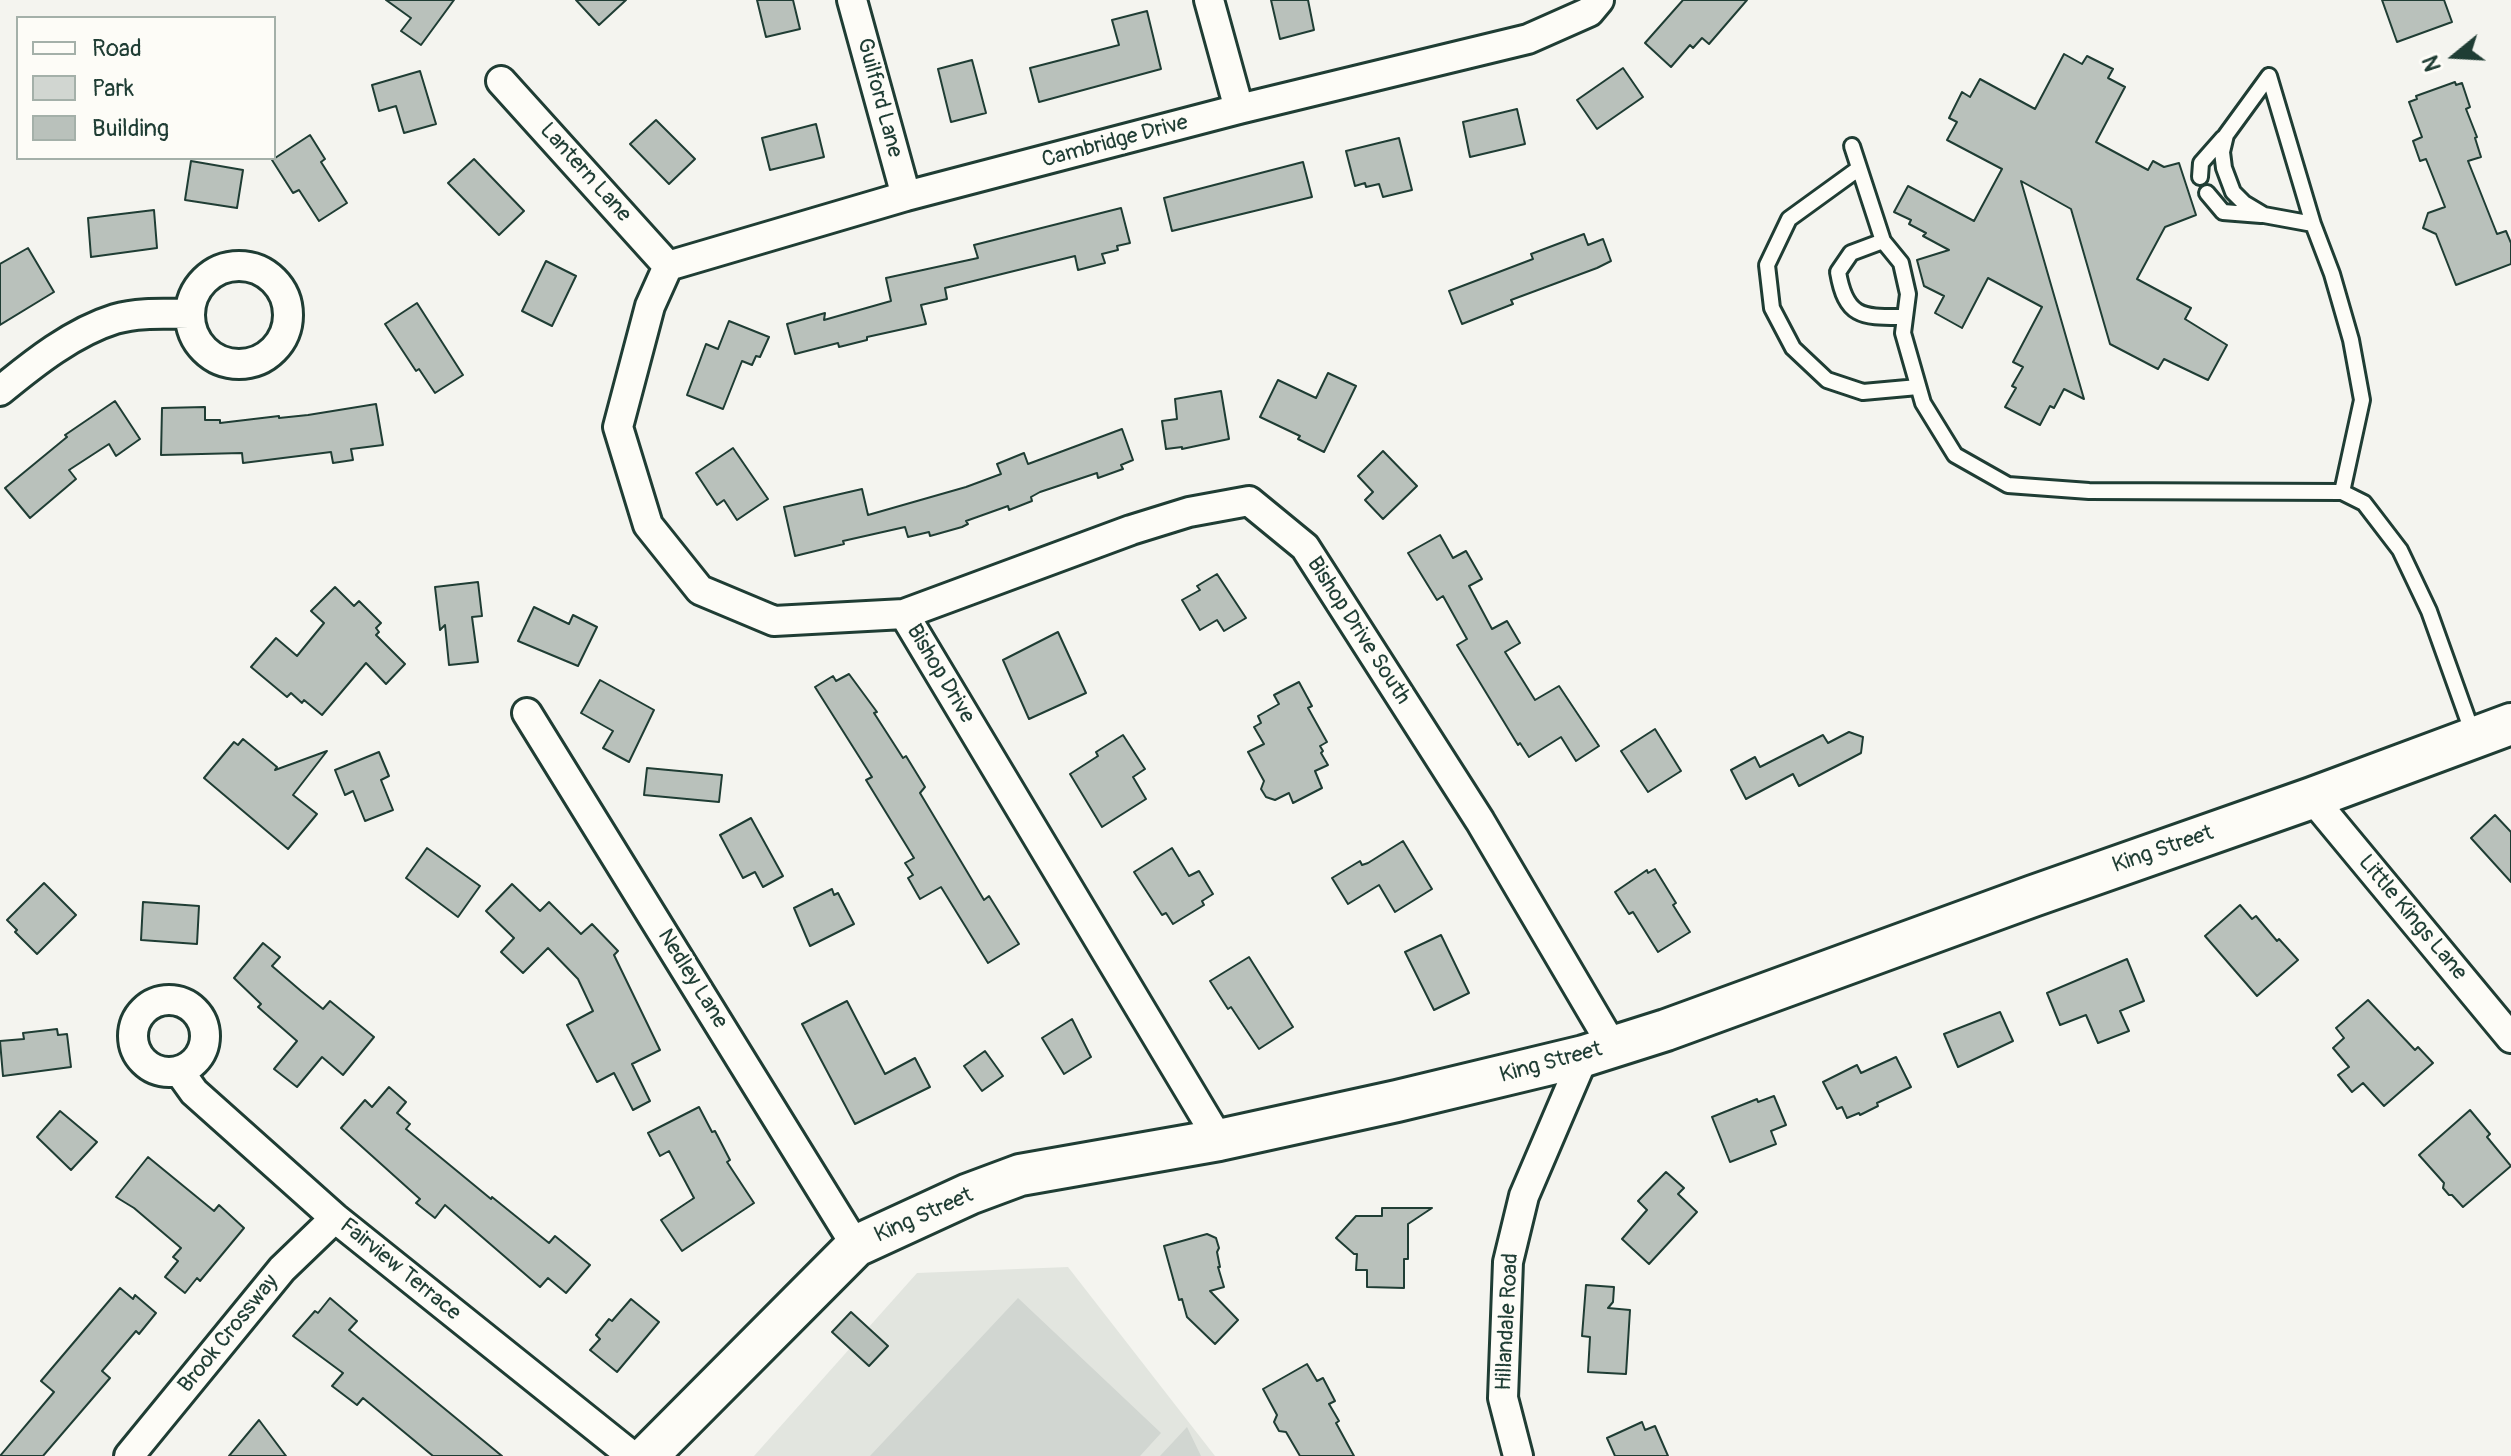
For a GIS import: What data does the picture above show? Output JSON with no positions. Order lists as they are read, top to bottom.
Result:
{
  "streets": {
    "main road": ["King Street"],
    "street": [
      "Guilford Lane",
      "Cambridge Drive",
      "Lantern Lane",
      "Bishop Drive South",
      "Bishop Drive",
      "Little Kings Lane",
      "Nedley Lane",
      "Fairview Terrace",
      "Hillandale Road",
      "Brook Crossway"
    ]
  },
  "crossings": [
    ["Guilford Lane", "Cambridge Drive"],
    ["Cambridge Drive", "Lantern Lane"],
    ["Cambridge Drive", "Bishop Drive"],
    ["Lantern Lane", "Bishop Drive"],
    ["Bishop Drive South", "Bishop Drive"],
    ["Bishop Drive South", "King Street"],
    ["Bishop Drive South", "Hillandale Road"],
    ["Bishop Drive", "King Street"],
    ["King Street", "Little Kings Lane"],
    ["King Street", "Nedley Lane"],
    ["King Street", "Hillandale Road"],
    ["Fairview Terrace", "Brook Crossway"]
  ],
  "legend": ["Road", "Park", "Building"],
  "north": "left"
}
